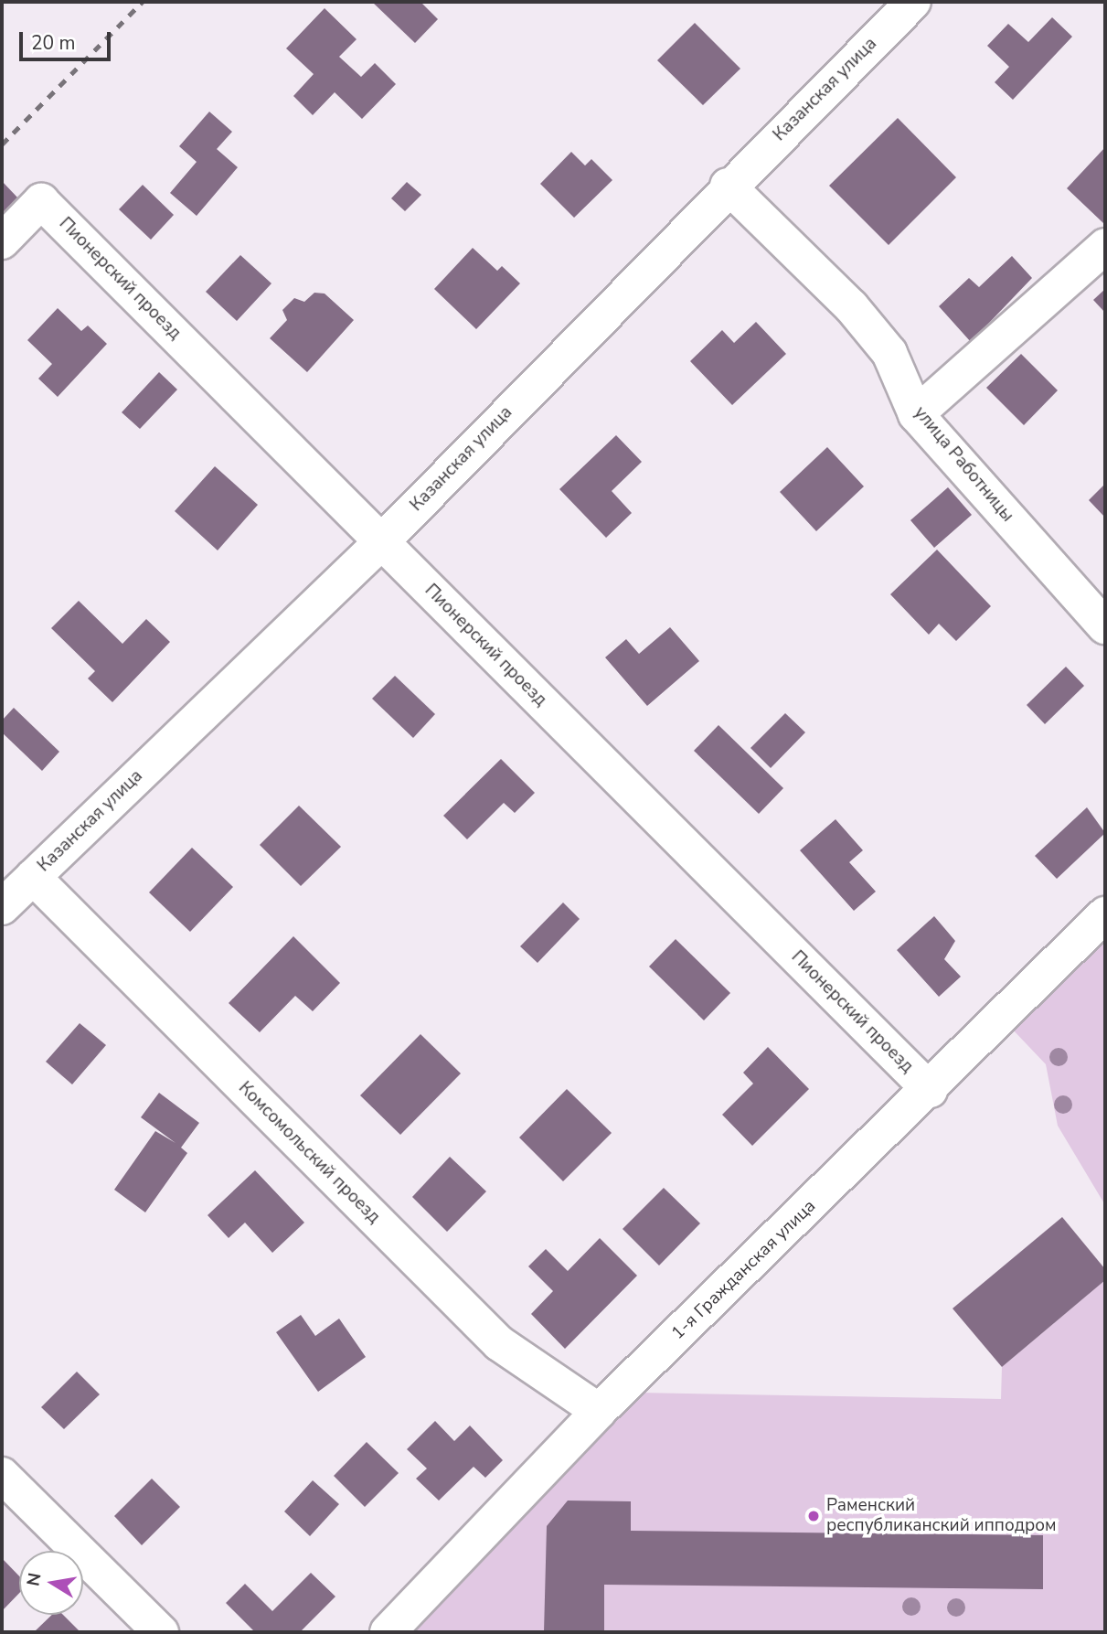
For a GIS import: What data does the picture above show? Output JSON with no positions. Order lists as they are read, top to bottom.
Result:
{
  "streets": {
    "street": [
      "Казанская улица",
      "Пионерский проезд",
      "улица Работницы",
      "Комсомольский проезд",
      "1-я Гражданская улица"
    ]
  },
  "crossings": [
    ["Казанская улица", "Пионерский проезд"],
    ["Казанская улица", "улица Работницы"],
    ["Казанская улица", "Комсомольский проезд"],
    ["Пионерский проезд", "1-я Гражданская улица"],
    ["Комсомольский проезд", "1-я Гражданская улица"]
  ],
  "places": ["Раменский республиканский ипподром"],
  "scale_bar": "20 m",
  "north": "left"
}
